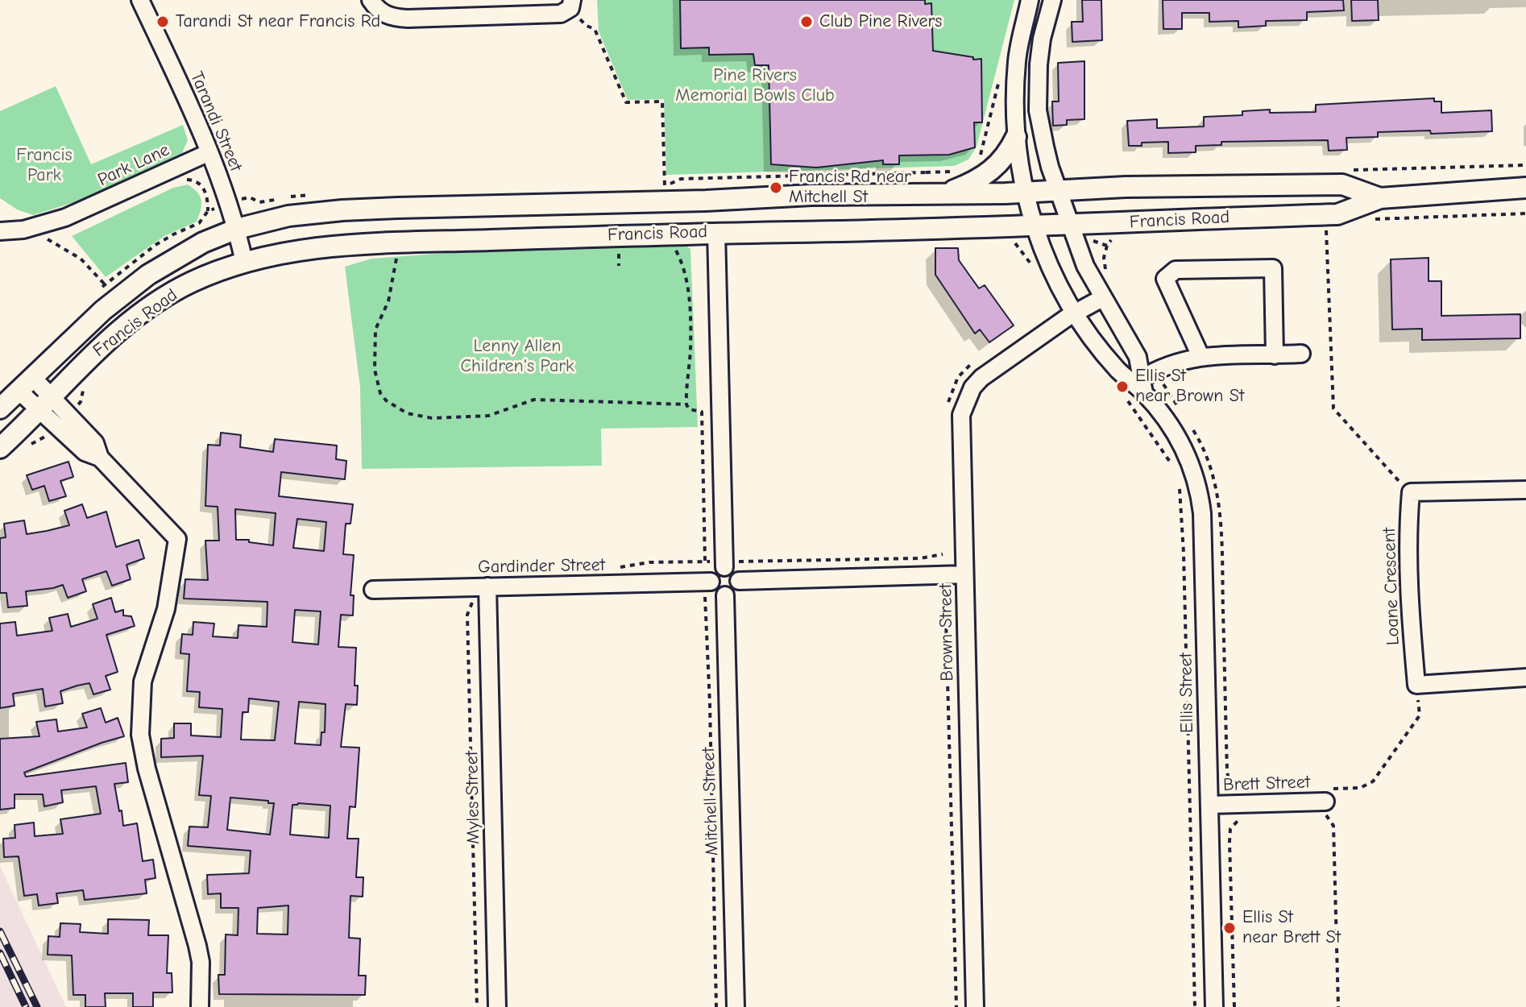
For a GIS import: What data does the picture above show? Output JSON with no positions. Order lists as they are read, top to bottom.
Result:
{
  "streets": {
    "main road": ["Francis Road"],
    "street": [
      "Tarandi Street",
      "Park Lane",
      "Gardinder Street",
      "Loane Crescent",
      "Brown Street",
      "Ellis Street",
      "Brett Street",
      "Myles Street",
      "Mitchell Street"
    ]
  },
  "crossings": [
    ["Tarandi Street", "Park Lane"],
    ["Tarandi Street", "Francis Road"],
    ["Francis Road", "Ellis Street"],
    ["Gardinder Street", "Myles Street"],
    ["Gardinder Street", "Mitchell Street"],
    ["Brown Street", "Ellis Street"],
    ["Ellis Street", "Brett Street"]
  ],
  "parks": ["Pine Rivers Memorial Bowls Club", "Francis Park", "Lenny Allen Children's Park"],
  "places": [
    "Tarandi St near Francis Rd",
    "Club Pine Rivers",
    "Francis Rd near Mitchell St",
    "Ellis St near Brown St",
    "Ellis St near Brett St"
  ]
}
